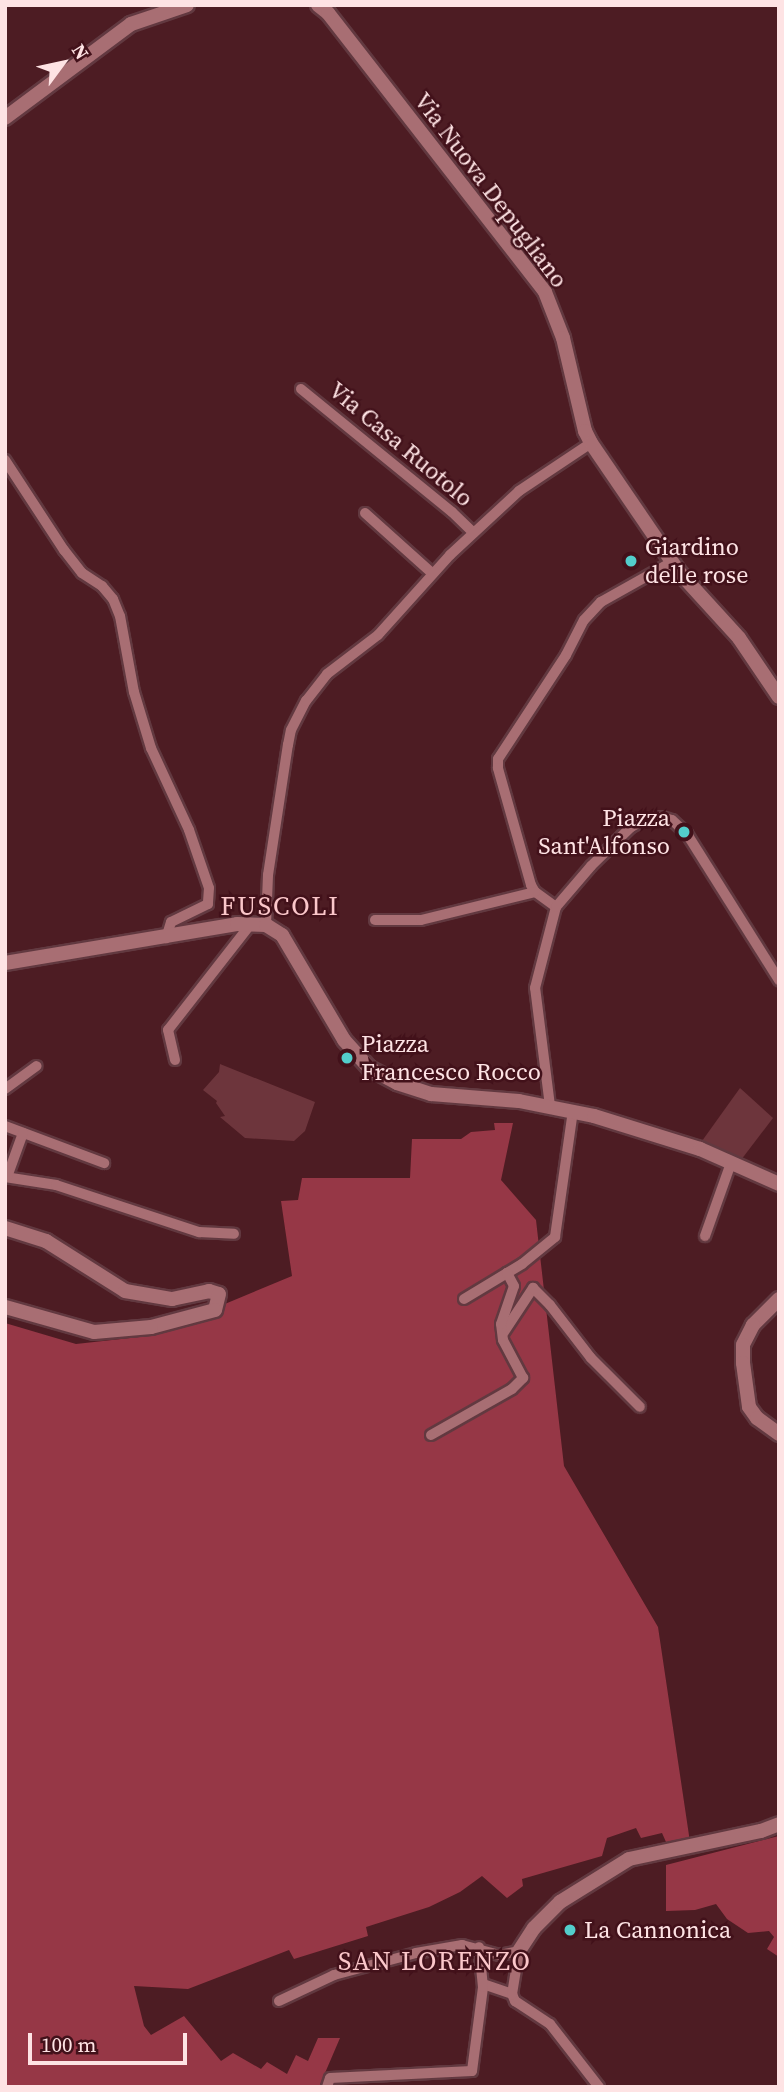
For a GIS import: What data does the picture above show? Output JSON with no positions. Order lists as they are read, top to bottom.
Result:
{
  "streets": {
    "street": ["Via Nuova Depugliano", "Via Casa Ruotolo"]
  },
  "crossings": [
    ["Via Nuova Depugliano", "Via Casa Ruotolo"]
  ],
  "districts": ["FUSCOLI", "SAN LORENZO"],
  "places": [
    "Giardino delle rose",
    "Piazza Sant'Alfonso",
    "Piazza Francesco Rocco",
    "La Cannonica"
  ],
  "scale_bar": "100 m",
  "north": "top right"
}
